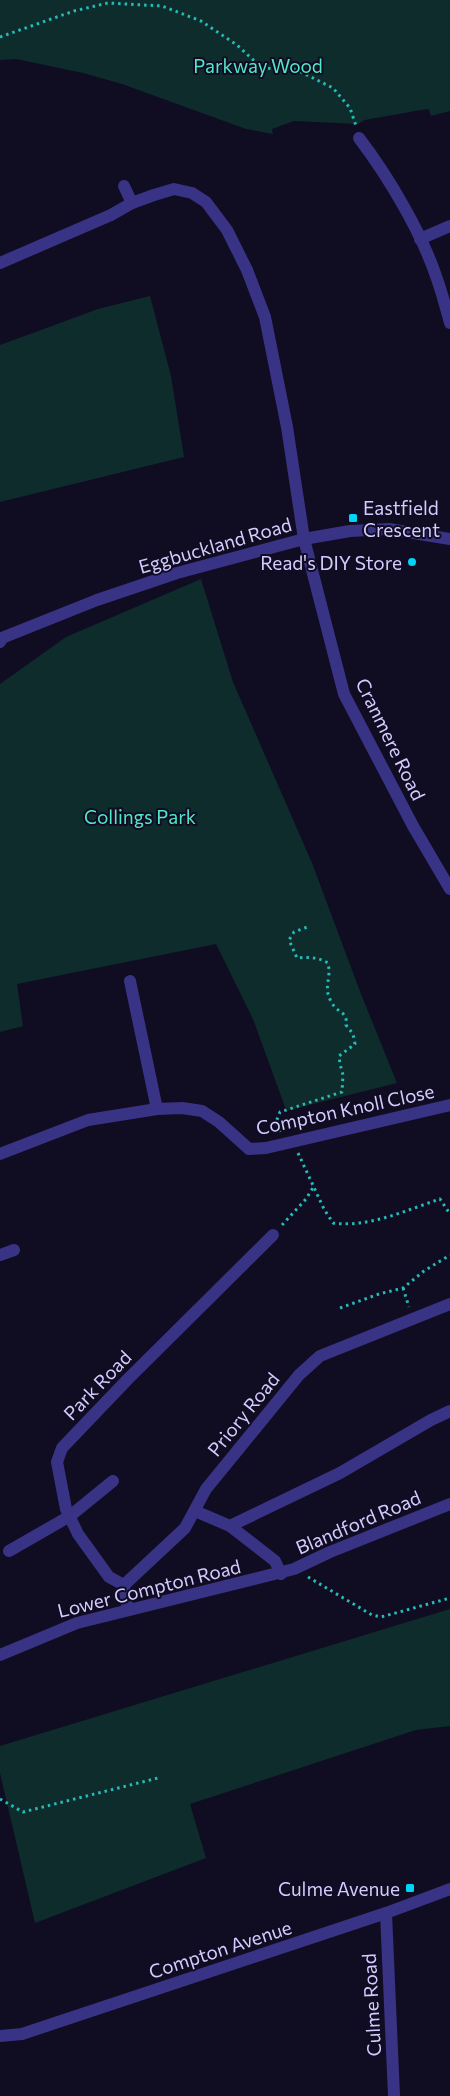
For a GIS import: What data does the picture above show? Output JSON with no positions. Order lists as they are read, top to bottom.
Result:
{
  "streets": {
    "street": [
      "Eggbuckland Road",
      "Cranmere Road",
      "Compton Knoll Close",
      "Park Road",
      "Priory Road",
      "Blandford Road",
      "Lower Compton Road",
      "Compton Avenue",
      "Culme Road"
    ]
  },
  "crossings": [
    ["Eggbuckland Road", "Cranmere Road"],
    ["Park Road", "Priory Road"],
    ["Blandford Road", "Lower Compton Road"],
    ["Compton Avenue", "Culme Road"]
  ],
  "parks": ["Parkway Wood", "Collings Park"],
  "places": {
    "transit": ["Eastfield Crescent", "Culme Avenue"],
    "other": ["Read's DIY Store"]
  }
}
